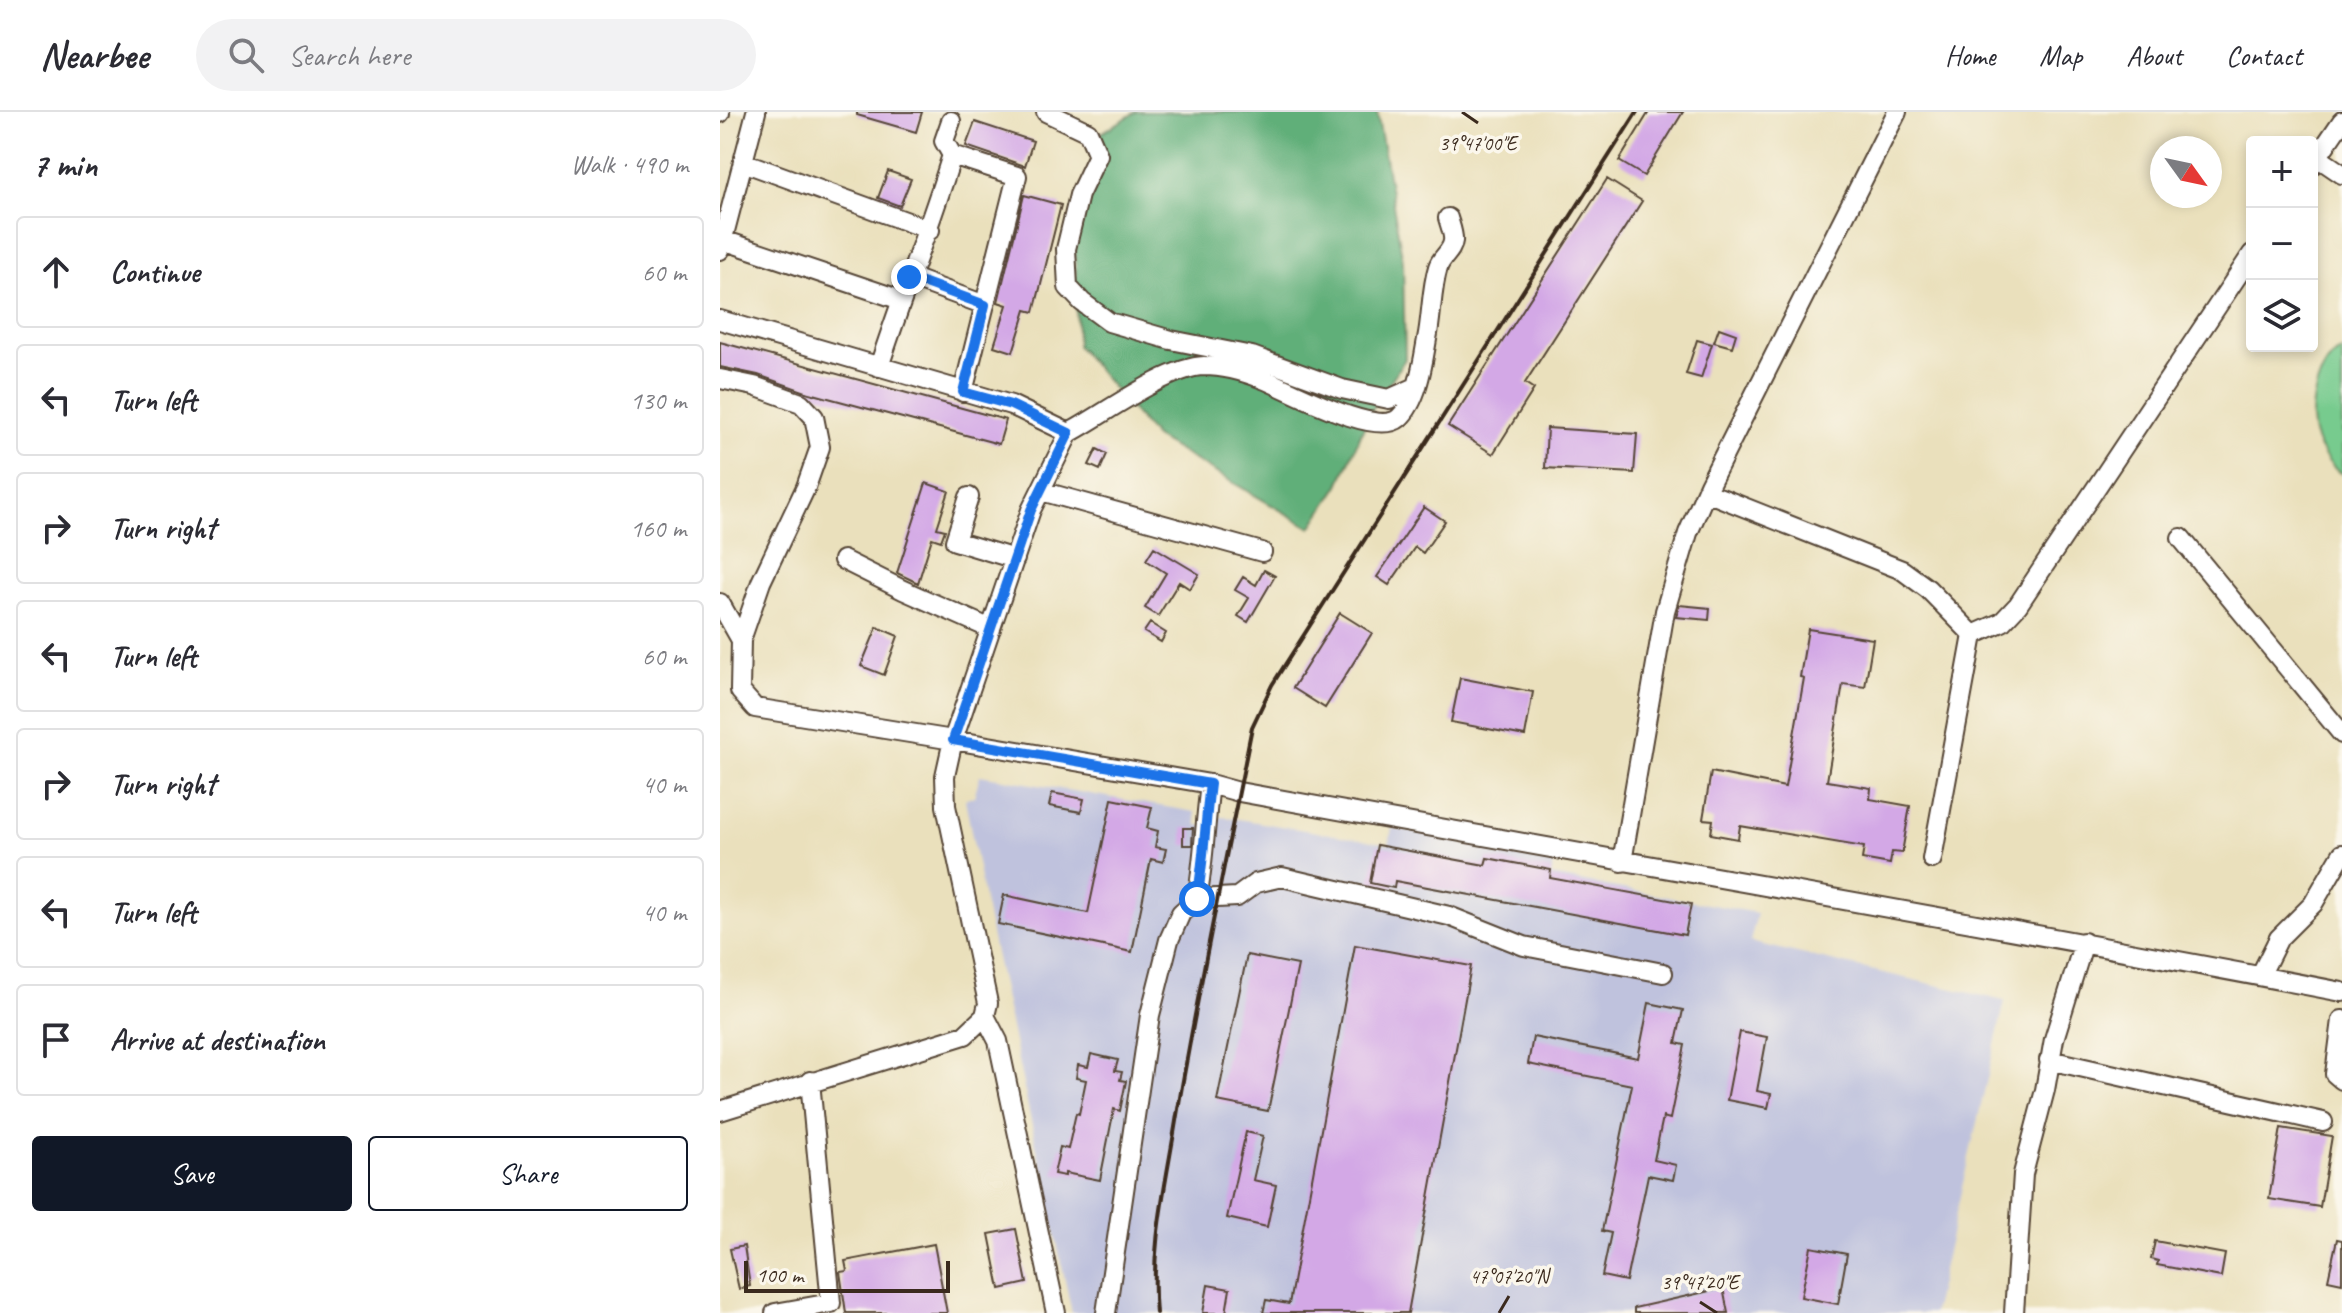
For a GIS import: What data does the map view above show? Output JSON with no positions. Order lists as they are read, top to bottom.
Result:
{
  "scale_bar": "100 m",
  "north": "bottom right",
  "page": {
    "header": "Nearbee",
    "search": "Search here",
    "nav": [
      "Home",
      "Map",
      "About",
      "Contact"
    ],
    "heading": ["7 min", "Walk · 490 m"],
    "map_buttons": ["+", "−"],
    "list": [
      ["Continue", "60 m"],
      ["Turn left", "130 m"],
      ["Turn right", "160 m"],
      ["Turn left", "60 m"],
      ["Turn right", "40 m"],
      ["Turn left", "40 m"],
      "Arrive at destination"
    ],
    "buttons": ["Save", "Share"],
    "scale": "100 m"
  },
  "coordinates": ["39°47'00\"E", "47°07'20\"N", "39°47'20\"E"]
}
